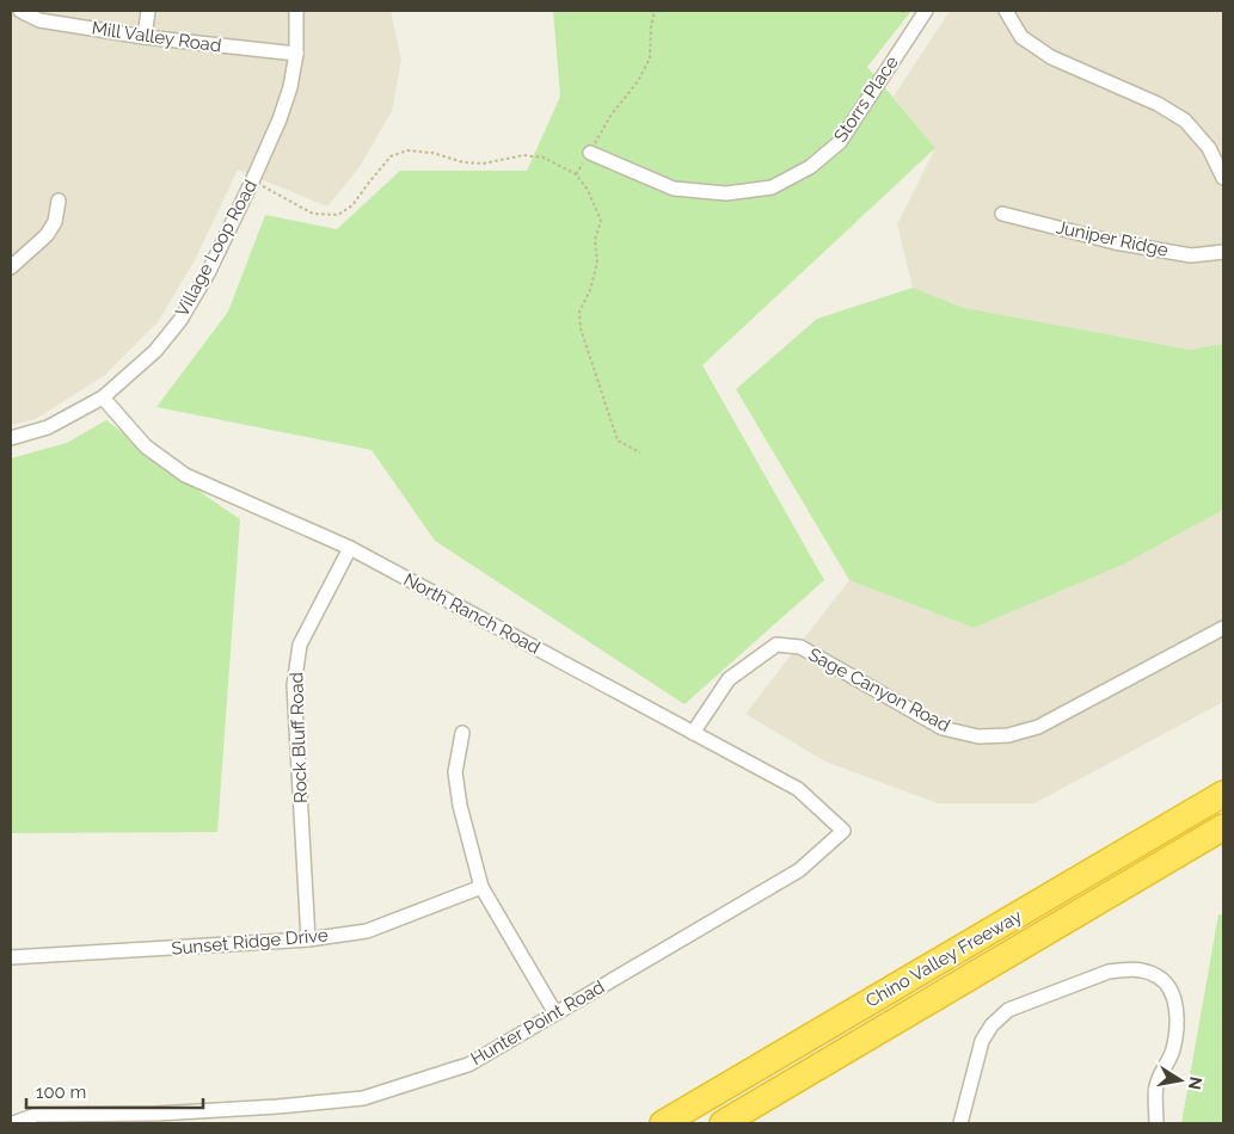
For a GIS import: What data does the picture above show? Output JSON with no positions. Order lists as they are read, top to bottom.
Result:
{
  "streets": {
    "highway": ["Chino Valley Freeway"],
    "street": [
      "Mill Valley Road",
      "Storrs Place",
      "Juniper Ridge",
      "Village Loop Road",
      "North Ranch Road",
      "Sage Canyon Road",
      "Rock Bluff Road",
      "Sunset Ridge Drive",
      "Hunter Point Road"
    ]
  },
  "crossings": [
    ["Mill Valley Road", "Village Loop Road"],
    ["Village Loop Road", "North Ranch Road"],
    ["North Ranch Road", "Sage Canyon Road"],
    ["North Ranch Road", "Rock Bluff Road"],
    ["North Ranch Road", "Hunter Point Road"],
    ["Rock Bluff Road", "Sunset Ridge Drive"]
  ],
  "scale_bar": "100 m",
  "north": "right"
}
